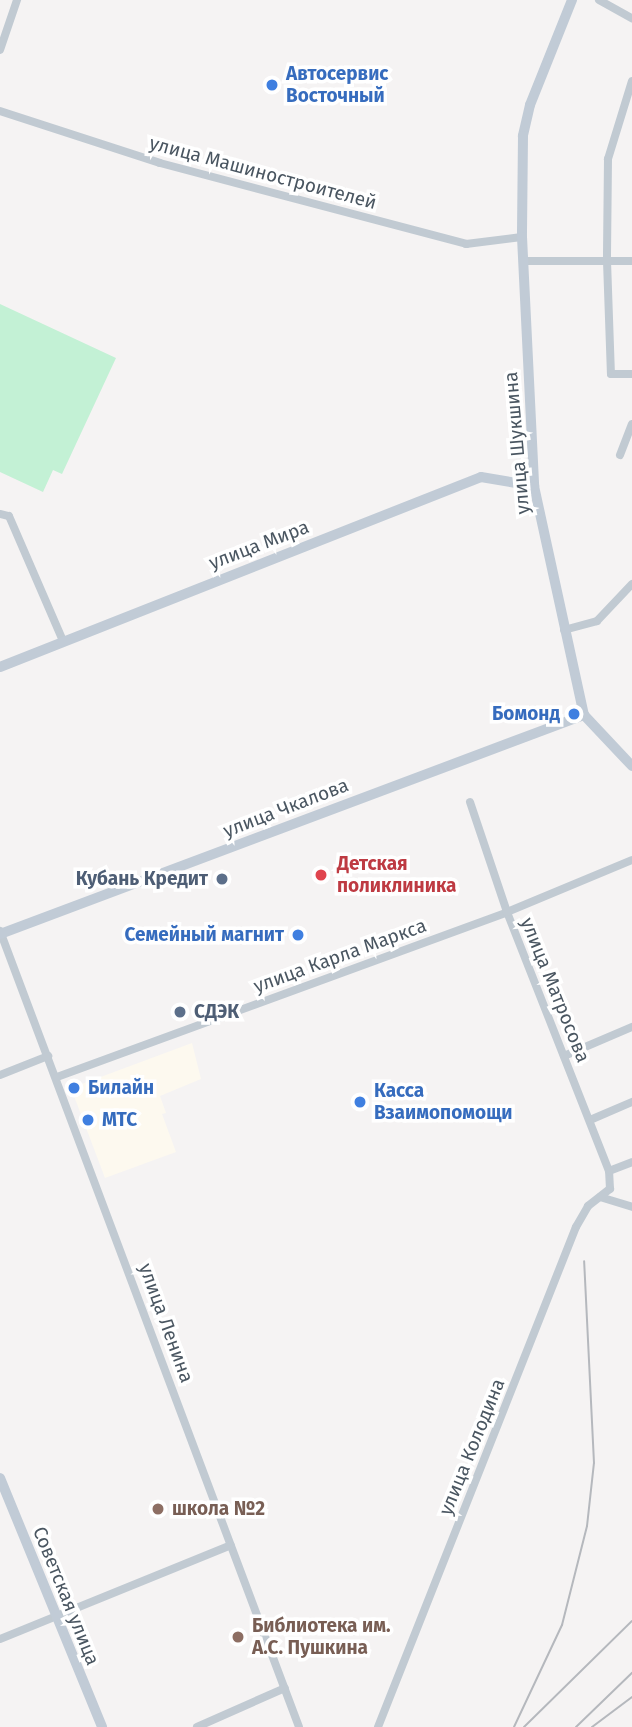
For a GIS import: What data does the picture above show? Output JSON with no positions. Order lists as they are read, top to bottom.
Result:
{
  "streets": {
    "street": [
      "улица Машиностроителей",
      "улица Шукшина",
      "улица Мира",
      "улица Чкалова",
      "улица Карла Маркса",
      "улица Матросова",
      "улица Ленина",
      "улица Колодина",
      "Советская улица"
    ]
  },
  "crossings": [
    ["улица Машиностроителей", "улица Шукшина"],
    ["улица Шукшина", "улица Мира"],
    ["улица Шукшина", "улица Чкалова"],
    ["улица Чкалова", "улица Ленина"],
    ["улица Карла Маркса", "улица Матросова"],
    ["улица Карла Маркса", "улица Ленина"],
    ["улица Матросова", "улица Колодина"]
  ],
  "places": [
    "Автосервис Восточный",
    "Бомонд",
    "Детская поликлиника",
    "Кубань Кредит",
    "Семейный магнит",
    "СДЭК",
    "Билайн",
    "Касса Взаимопомощи",
    "МТС",
    "школа №2",
    "Библиотека им. А.С. Пушкина"
  ]
}
